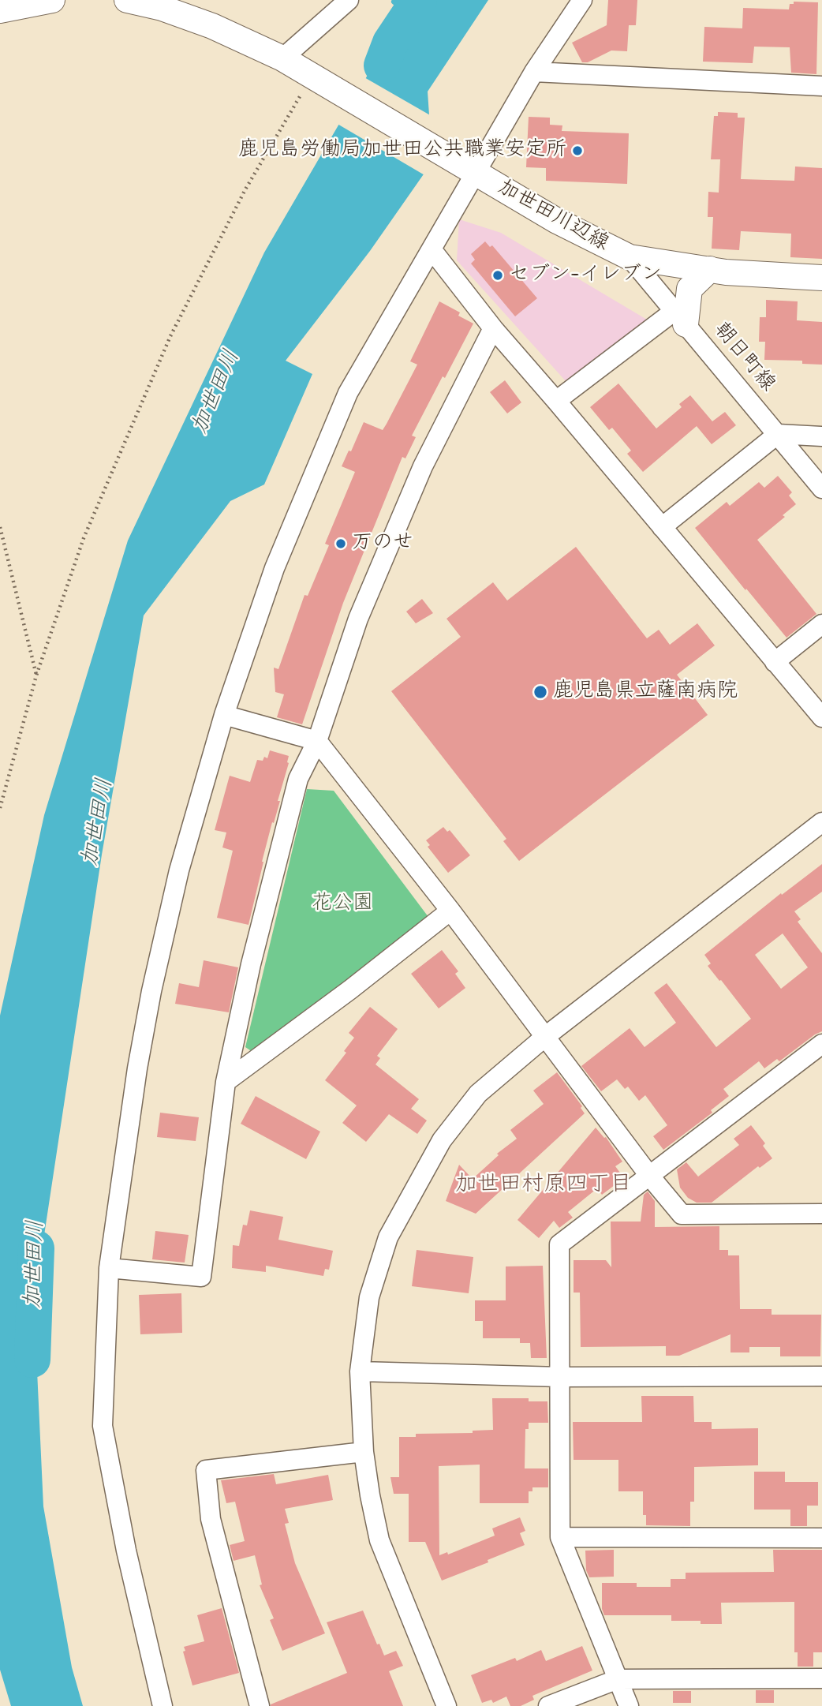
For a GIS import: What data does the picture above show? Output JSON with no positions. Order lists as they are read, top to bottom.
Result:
{
  "streets": {
    "main road": ["加世田川辺線"],
    "street": ["朝日町線"]
  },
  "crossings": [
    ["加世田川辺線", "朝日町線"]
  ],
  "districts": ["加世田村原四丁目"],
  "water": ["加世田川"],
  "parks": ["花公園"],
  "places": [
    "鹿児島労働局加世田公共職業安定所",
    "セブン-イレブン",
    "万のせ",
    "鹿児島県立薩南病院"
  ]
}
